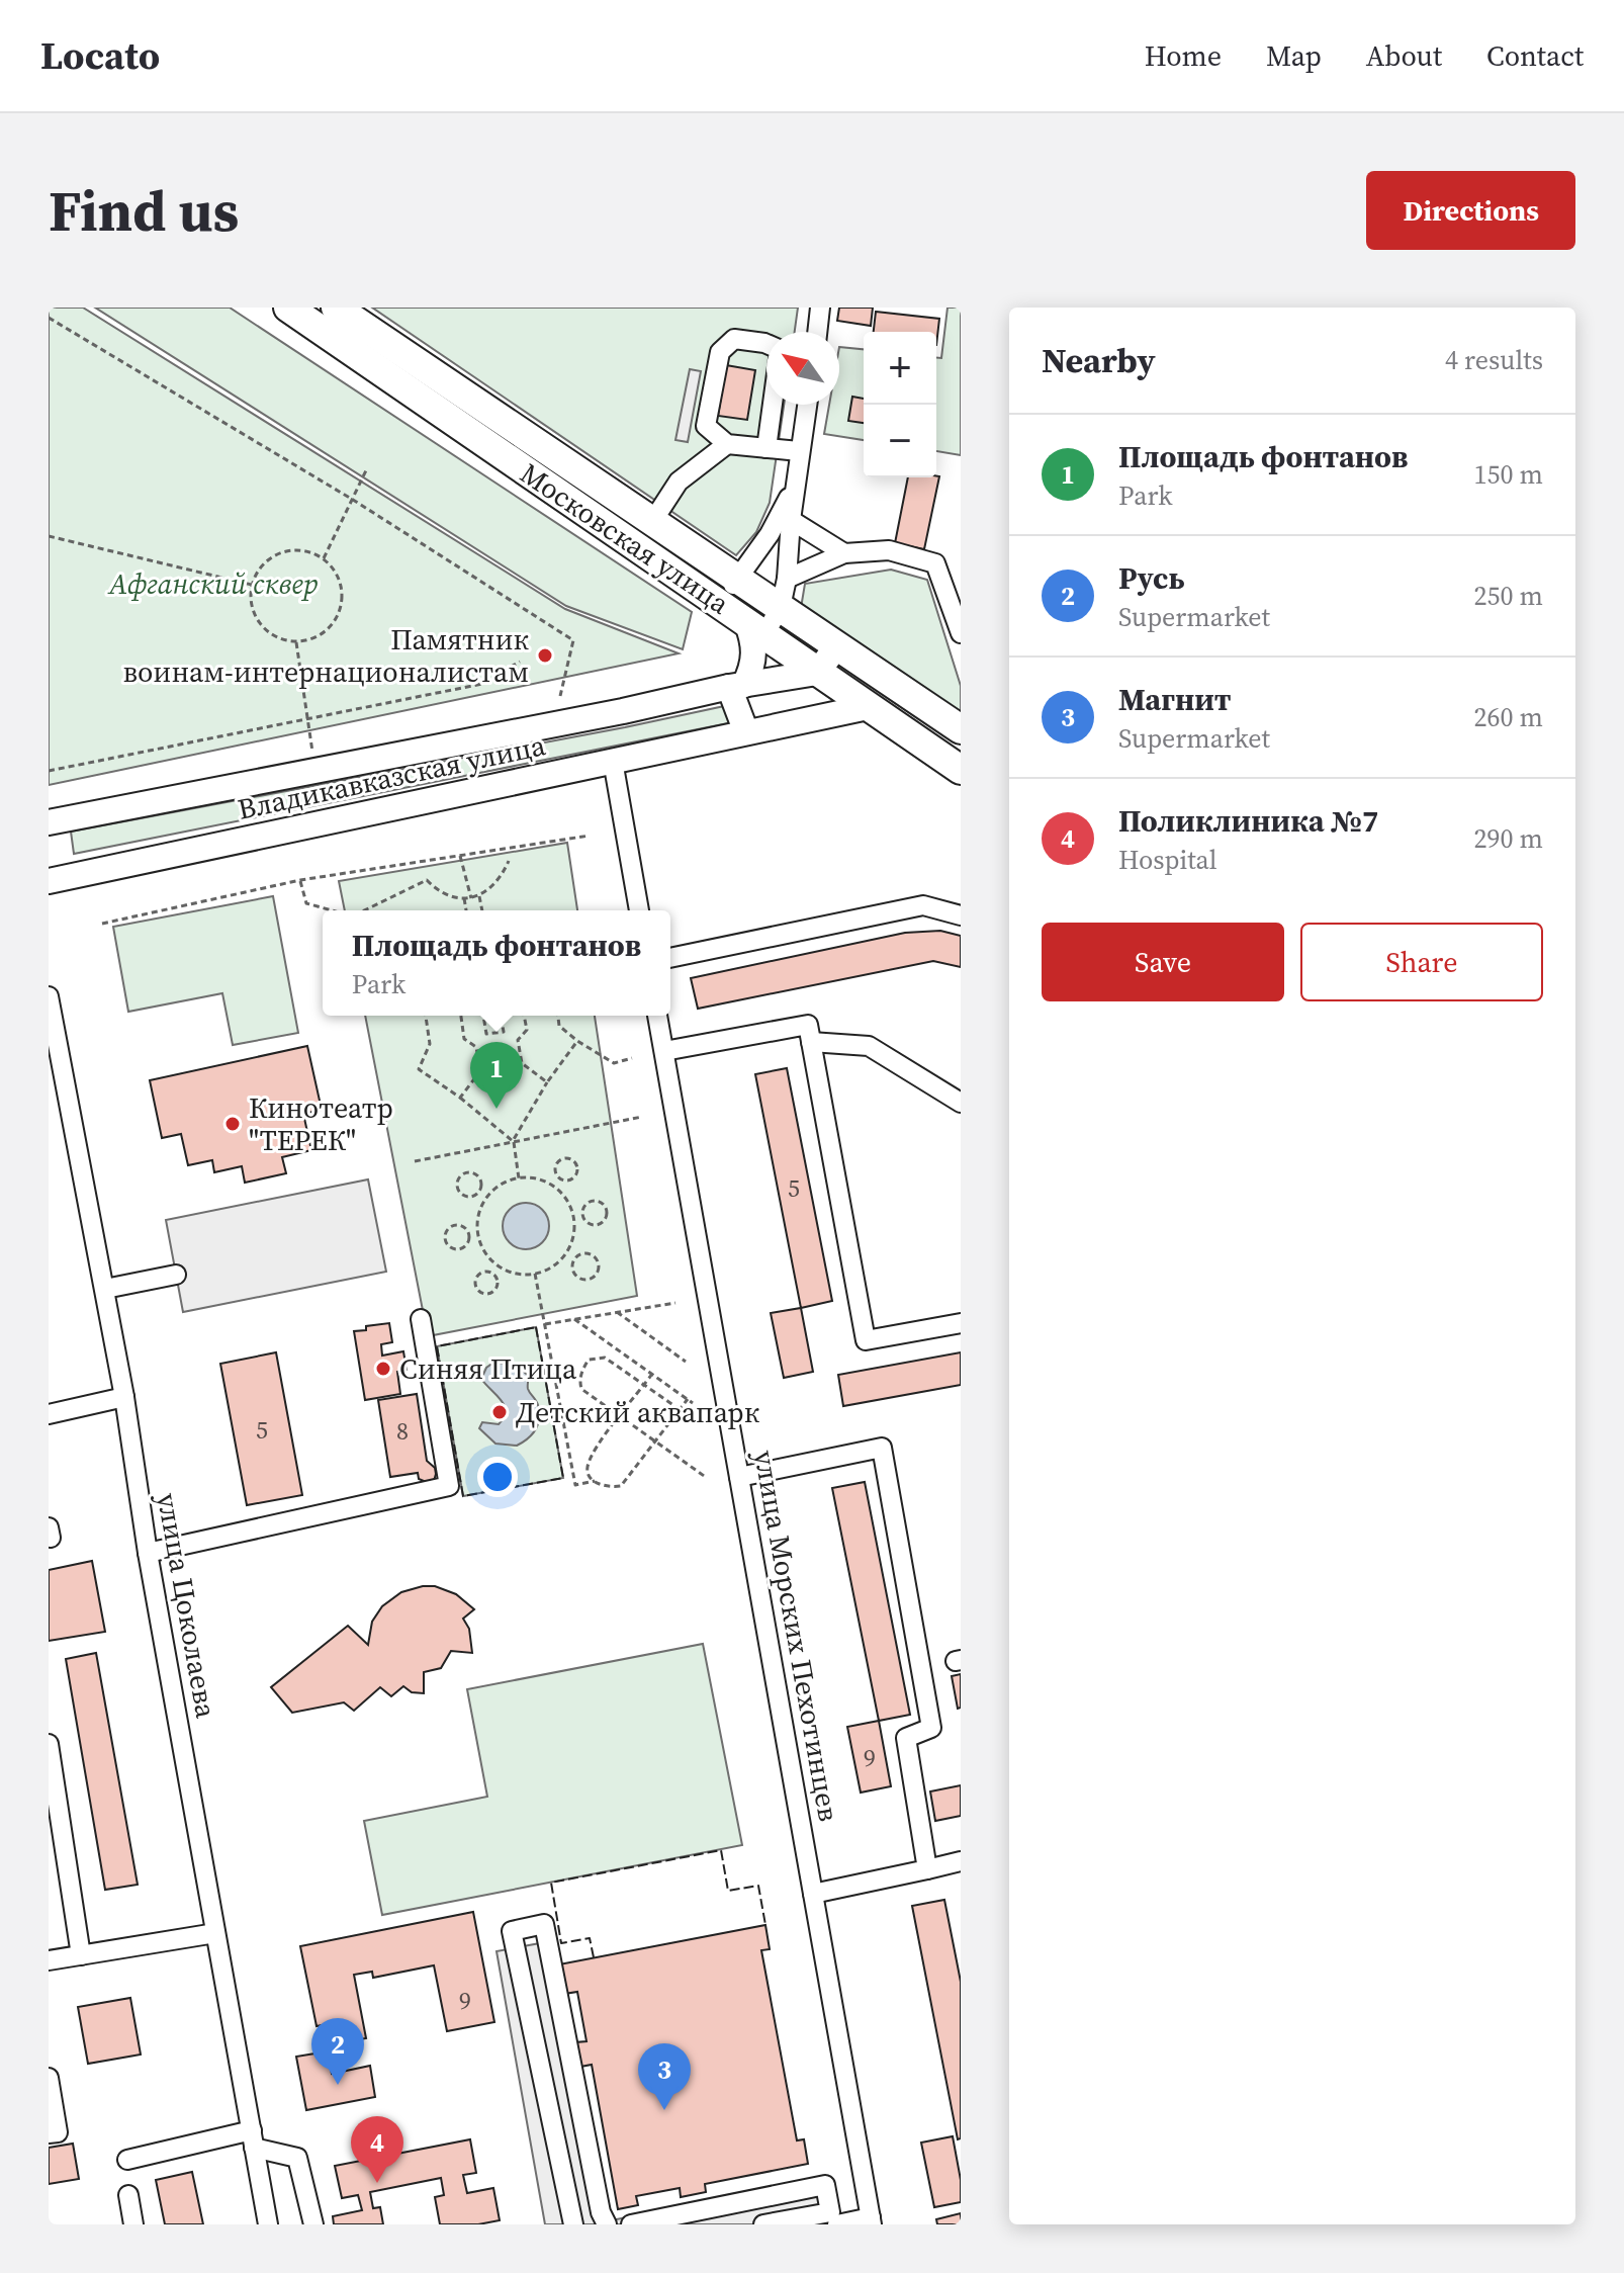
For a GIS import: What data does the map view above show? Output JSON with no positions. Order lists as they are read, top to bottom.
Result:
{
  "streets": {
    "highway": ["Московская улица"],
    "main road": ["Владикавказская улица"],
    "street": ["улица Цоколаева", "улица Морских Пехотинцев"]
  },
  "crossings": [
    ["Московская улица", "Владикавказская улица"]
  ],
  "parks": ["Афганский сквер"],
  "places": [
    "Памятник воинам-интернационалистам",
    "Кинотеатр \"ТЕРЕК\"",
    "Синяя Птица",
    "Детский аквапарк"
  ],
  "house_numbers": [
    "5",
    "5",
    "8",
    "9",
    "9"
  ],
  "north": "top left",
  "page": {
    "header": "Locato",
    "nav": [
      "Home",
      "Map",
      "About",
      "Contact"
    ],
    "buttons": [
      "Directions",
      ["Save", "Share"]
    ],
    "title": "Find us",
    "heading": ["Nearby", "4 results"],
    "map_buttons": ["+", "−"],
    "list": [
      {
        "mark": "1",
        "name": "Площадь фонтанов",
        "note": "Park",
        "value": "150 m"
      },
      {
        "mark": "2",
        "name": "Русь",
        "note": "Supermarket",
        "value": "250 m"
      },
      {
        "mark": "3",
        "name": "Магнит",
        "note": "Supermarket",
        "value": "260 m"
      },
      {
        "mark": "4",
        "name": "Поликлиника №7",
        "note": "Hospital",
        "value": "290 m"
      }
    ],
    "popup": ["Площадь фонтанов", "Park"],
    "pins": [
      "1",
      "2",
      "3",
      "4"
    ]
  }
}
